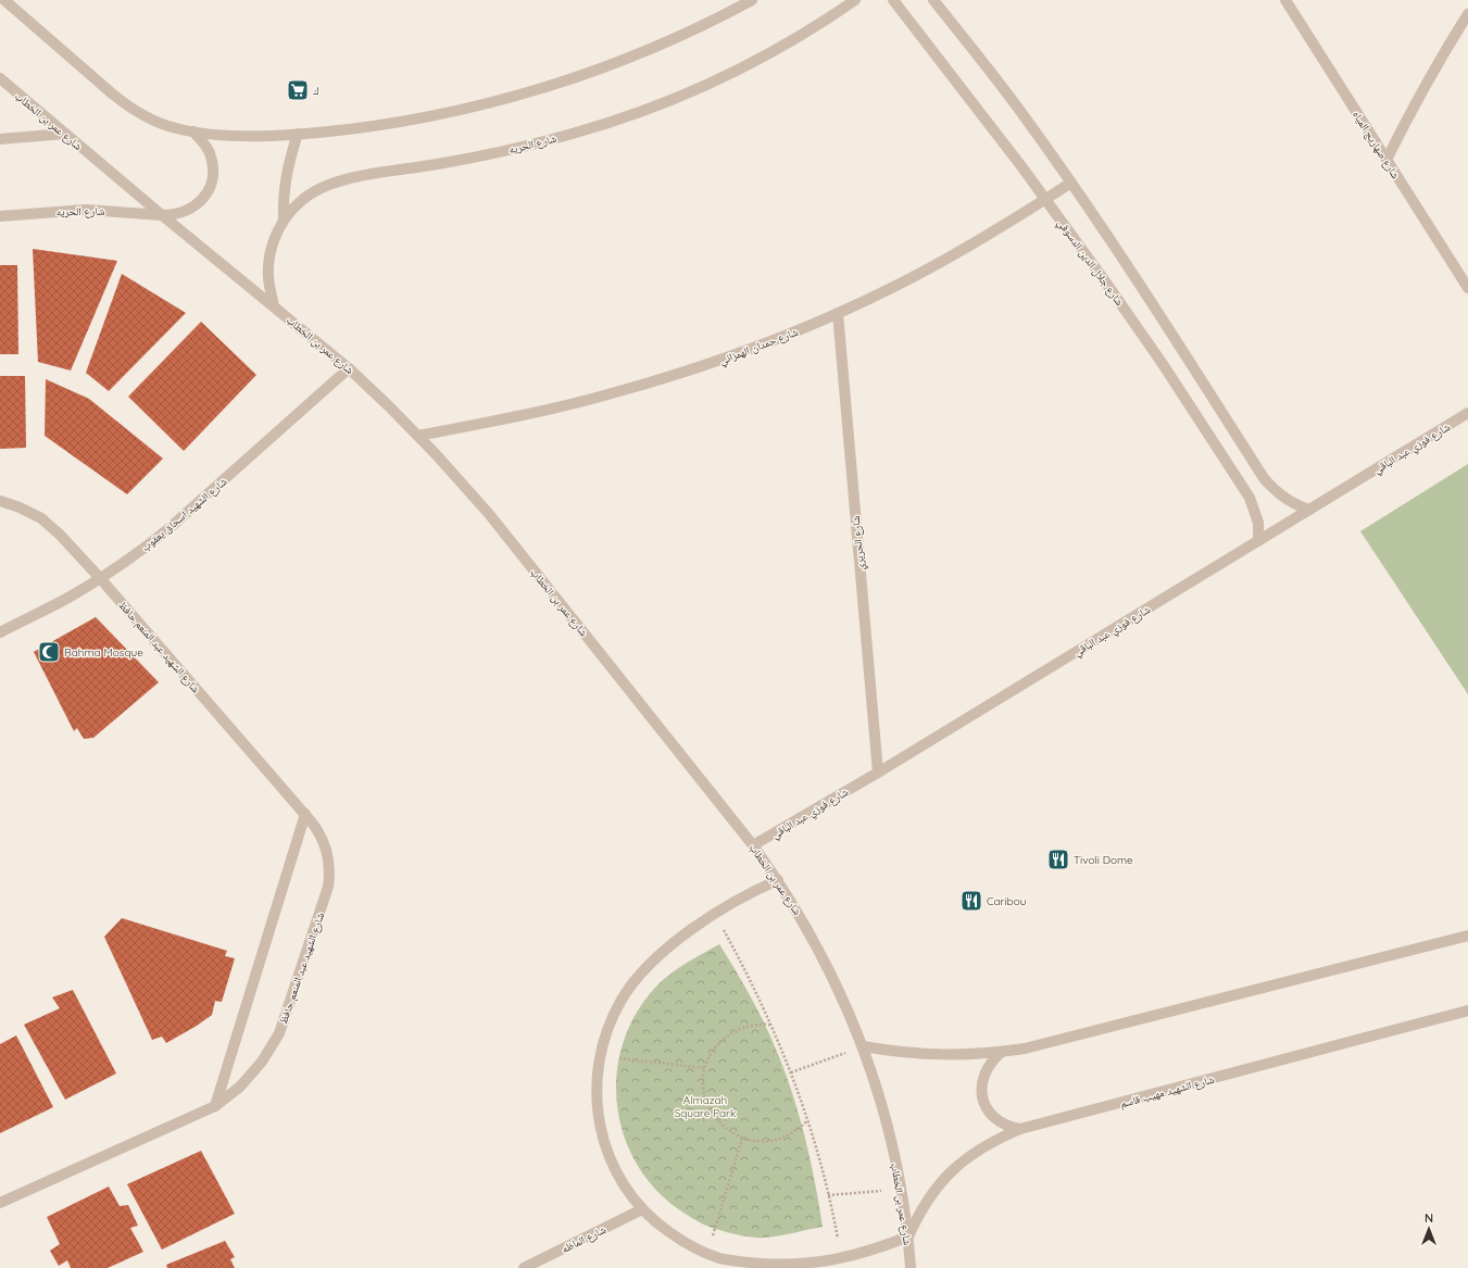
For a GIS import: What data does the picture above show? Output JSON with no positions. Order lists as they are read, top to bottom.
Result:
{
  "streets": {
    "street": [
      "شارع عمر بن الخطاب",
      "شارع الحريه",
      "شارع صهاريج المياه",
      "شارع جلال الدين الدسوقي",
      "شارع حمدان الهمزاني",
      "شارع فوزي عبد الباقي",
      "شارع الشهيد اسحاق يعقوب",
      "شارع الحريري",
      "شارع الشهيد عبد المنعم حافظ",
      "شارع الشهيد مهيب قاسم",
      "شارع الماظه"
    ]
  },
  "crossings": [
    ["شارع عمر بن الخطاب", "شارع الحريه"],
    ["شارع عمر بن الخطاب", "شارع حمدان الهمزاني"],
    ["شارع عمر بن الخطاب", "شارع فوزي عبد الباقي"],
    ["شارع عمر بن الخطاب", "شارع الشهيد اسحاق يعقوب"],
    ["شارع عمر بن الخطاب", "شارع الشهيد مهيب قاسم"],
    ["شارع جلال الدين الدسوقي", "شارع حمدان الهمزاني"],
    ["شارع جلال الدين الدسوقي", "شارع فوزي عبد الباقي"],
    ["شارع حمدان الهمزاني", "شارع الحريري"],
    ["شارع فوزي عبد الباقي", "شارع الحريري"],
    ["شارع الشهيد اسحاق يعقوب", "شارع الشهيد عبد المنعم حافظ"]
  ],
  "parks": ["Almazah Square Park"],
  "places": {
    "supermarket": ["ك"],
    "mosque": ["Rahma Mosque"],
    "restaurant": ["Tivoli Dome", "Caribou"]
  },
  "north": "top"
}
